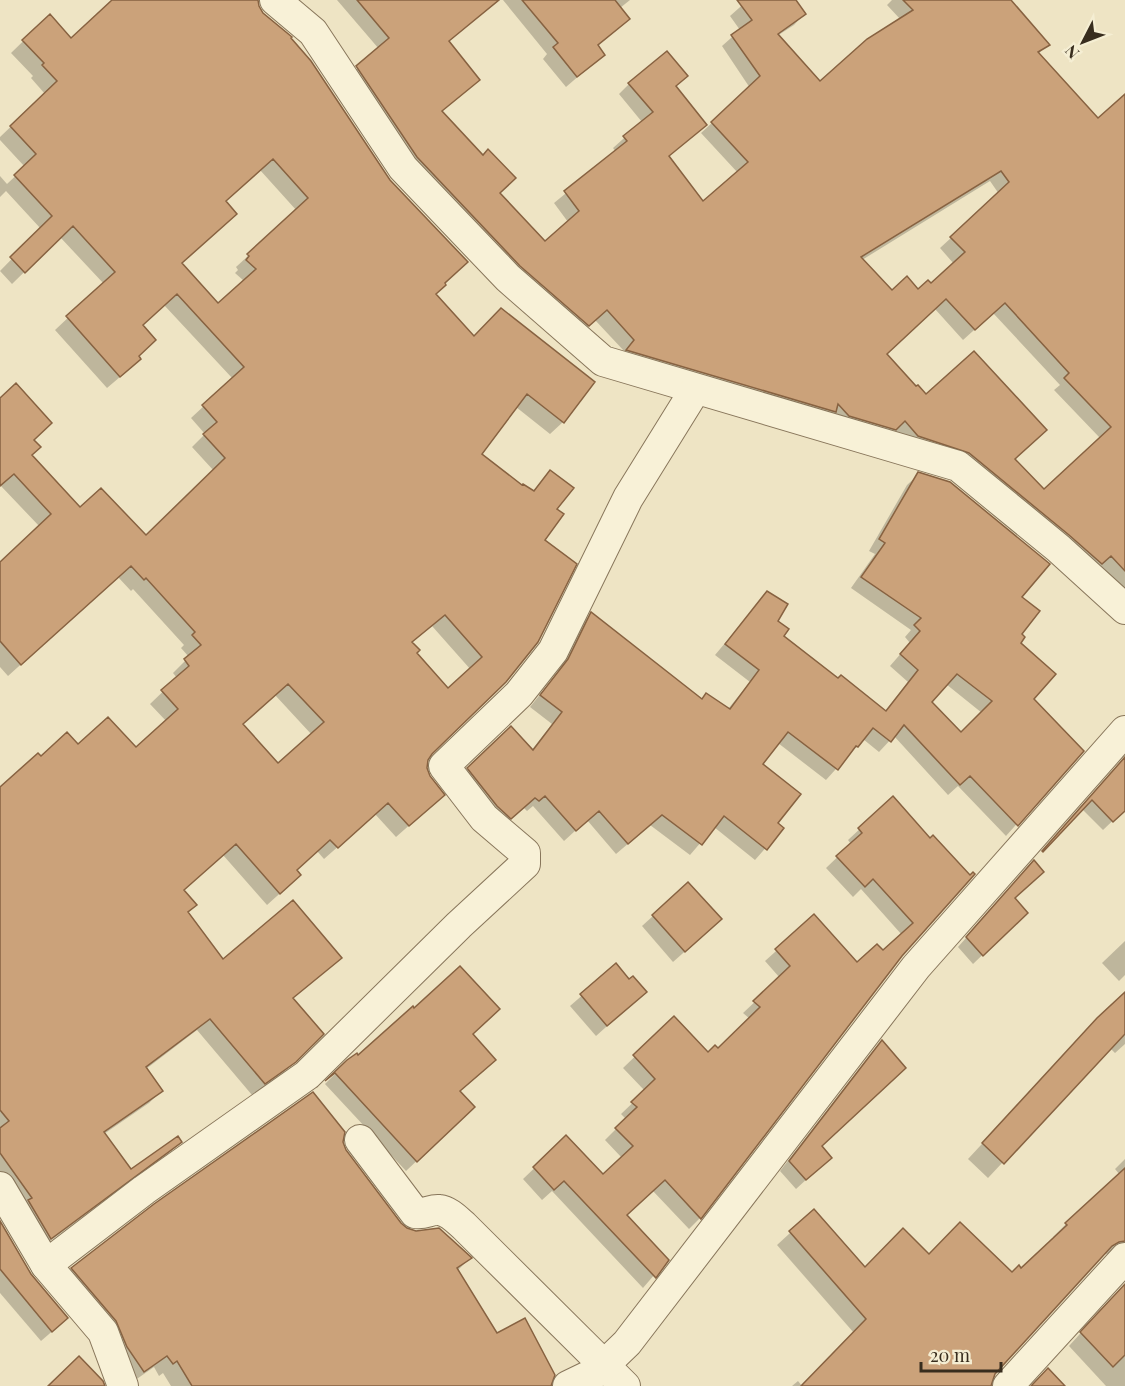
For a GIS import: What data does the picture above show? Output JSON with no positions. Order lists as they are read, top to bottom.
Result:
{
  "scale_bar": "20 m",
  "north": "bottom left"
}
